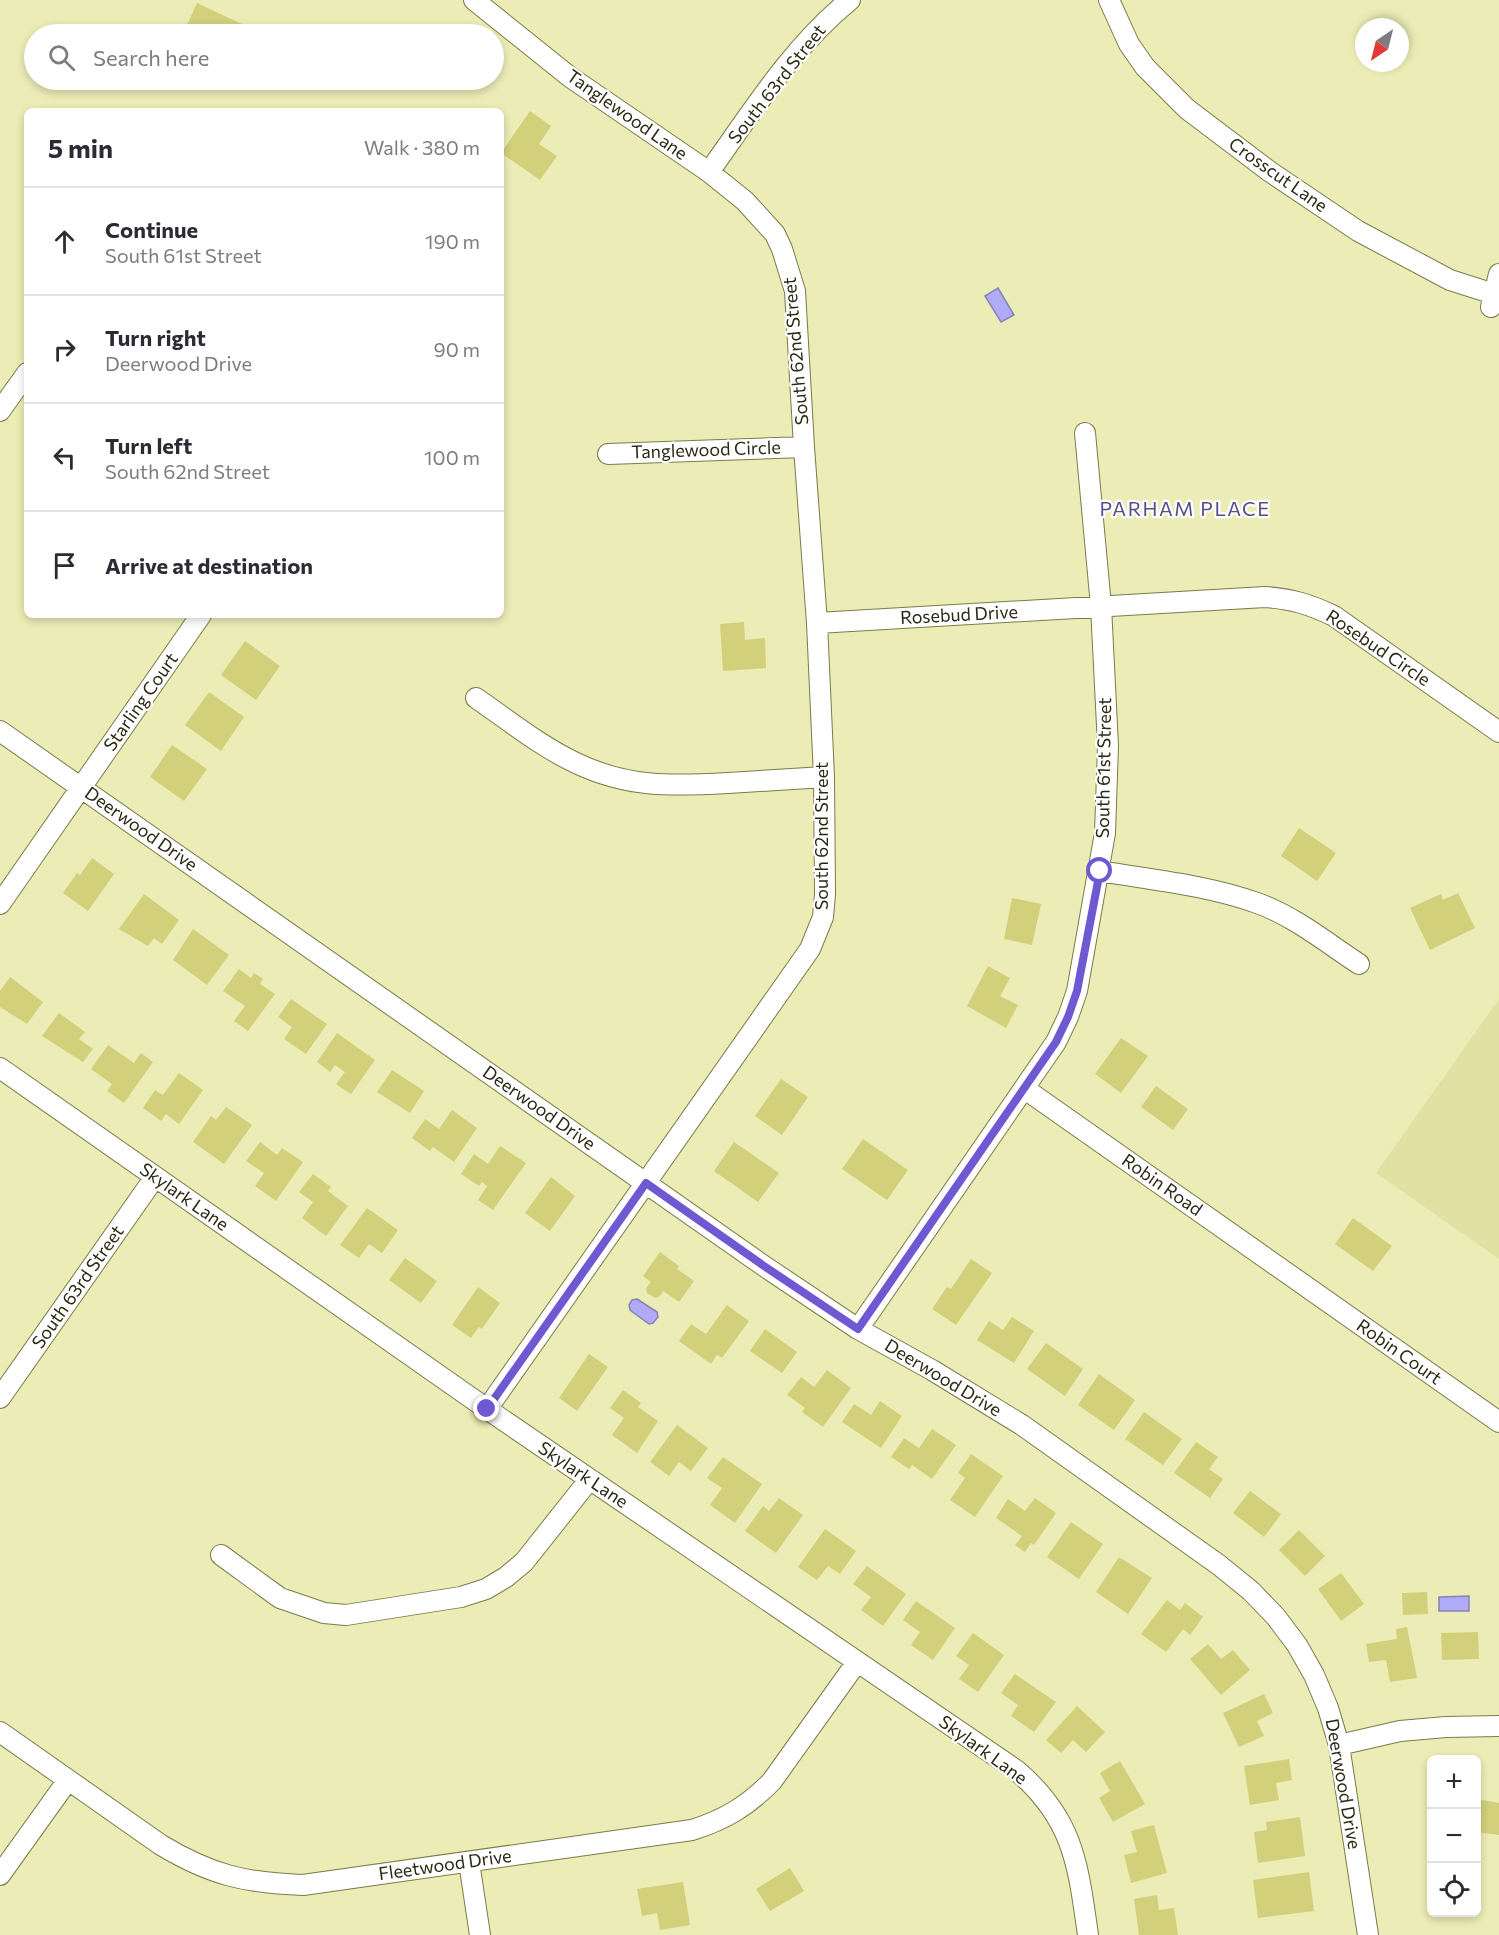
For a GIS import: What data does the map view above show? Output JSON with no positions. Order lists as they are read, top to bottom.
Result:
{
  "streets": {
    "street": [
      "South 63rd Street",
      "Tanglewood Lane",
      "Crosscut Lane",
      "South 62nd Street",
      "Tanglewood Circle",
      "Rosebud Drive",
      "Rosebud Circle",
      "Starling Court",
      "South 61st Street",
      "Deerwood Drive",
      "Robin Road",
      "Skylark Lane",
      "Robin Court",
      "Fleetwood Drive"
    ]
  },
  "crossings": [
    ["South 63rd Street", "Tanglewood Lane"],
    ["South 63rd Street", "Skylark Lane"],
    ["Tanglewood Lane", "South 62nd Street"],
    ["South 62nd Street", "Tanglewood Circle"],
    ["South 62nd Street", "Rosebud Drive"],
    ["South 62nd Street", "Deerwood Drive"],
    ["South 62nd Street", "Skylark Lane"],
    ["Rosebud Drive", "Rosebud Circle"],
    ["Rosebud Drive", "South 61st Street"],
    ["Rosebud Circle", "South 61st Street"],
    ["Starling Court", "Deerwood Drive"],
    ["South 61st Street", "Deerwood Drive"],
    ["South 61st Street", "Robin Road"],
    ["Robin Road", "Robin Court"],
    ["Skylark Lane", "Fleetwood Drive"]
  ],
  "districts": ["PARHAM PLACE"],
  "north": "bottom left",
  "page": {
    "search": "Search here",
    "heading": ["5 min", "Walk · 380 m"],
    "list": [
      ["Continue", "South 61st Street", "190 m"],
      ["Turn right", "Deerwood Drive", "90 m"],
      ["Turn left", "South 62nd Street", "100 m"],
      "Arrive at destination"
    ],
    "map_buttons": ["+", "−"]
  }
}
